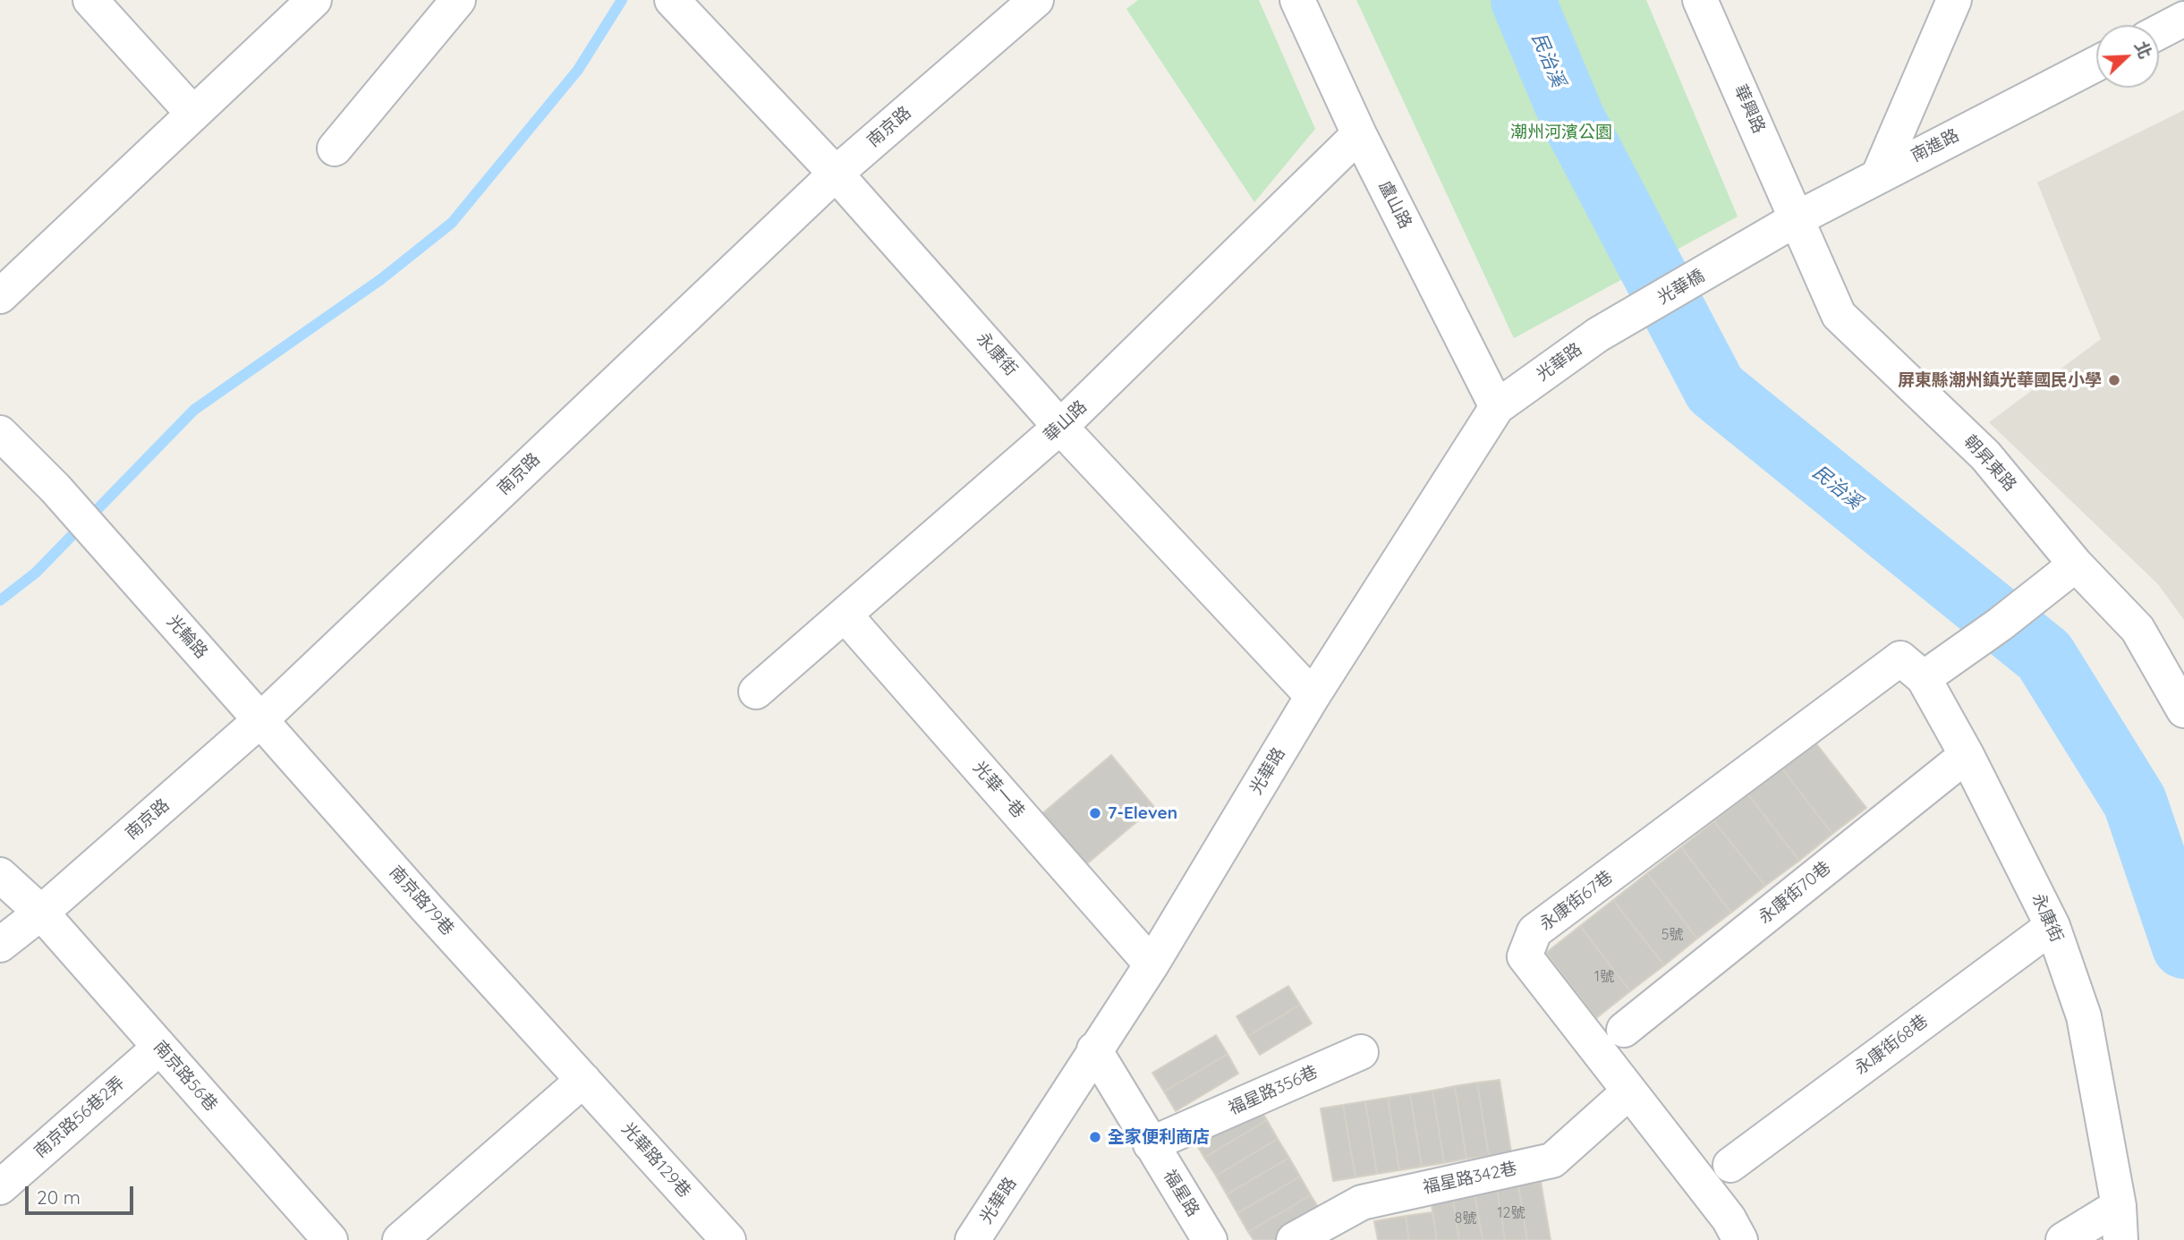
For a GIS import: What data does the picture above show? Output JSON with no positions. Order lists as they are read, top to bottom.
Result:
{
  "streets": {
    "street": [
      "華興路",
      "南京路",
      "南進路",
      "盧山路",
      "光華橋",
      "永康街",
      "光華路",
      "華山路",
      "朝昇東路",
      "光輪路",
      "光華一巷",
      "永康街70巷",
      "南京路79巷",
      "永康街67巷",
      "永康街68巷",
      "南京路56巷",
      "福星路356巷",
      "南京路56巷2弄",
      "光華路129巷",
      "福星路342巷",
      "福星路"
    ]
  },
  "crossings": [
    ["華興路", "南進路"],
    ["華興路", "朝昇東路"],
    ["南京路", "永康街"],
    ["南京路", "光輪路"],
    ["南京路", "南京路79巷"],
    ["南京路", "南京路56巷"],
    ["南進路", "光華橋"],
    ["南進路", "朝昇東路"],
    ["盧山路", "光華路"],
    ["盧山路", "華山路"],
    ["光華橋", "光華路"],
    ["永康街", "光華路"],
    ["永康街", "華山路"],
    ["永康街", "永康街70巷"],
    ["永康街", "永康街67巷"],
    ["永康街", "永康街68巷"],
    ["光華路", "光華一巷"],
    ["光華路", "福星路"],
    ["華山路", "光華一巷"],
    ["光輪路", "南京路79巷"],
    ["南京路79巷", "光華路129巷"],
    ["永康街67巷", "福星路342巷"],
    ["南京路56巷", "南京路56巷2弄"],
    ["福星路356巷", "福星路"]
  ],
  "water": ["民治溪"],
  "parks": ["潮州河濱公園"],
  "places": ["屏東縣潮州鎮光華國民小學", "7-Eleven", "全家便利商店"],
  "house_numbers": [
    "5號",
    "1號",
    "12號",
    "8號"
  ],
  "scale_bar": "20 m",
  "north": "top right"
}
